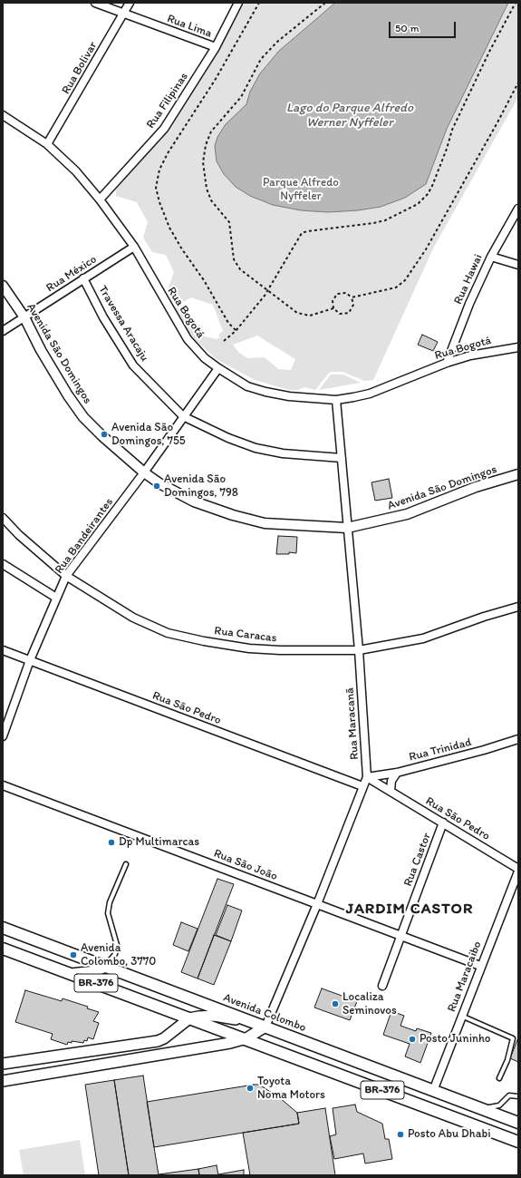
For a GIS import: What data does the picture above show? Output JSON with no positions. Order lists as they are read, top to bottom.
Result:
{
  "streets": {
    "main road": ["BR-376", "Avenida Colombo"],
    "street": [
      "Rua Lima",
      "Rua Bolivar",
      "Rua Filipinas",
      "Rua México",
      "Rua Hawai",
      "Rua Bogotá",
      "Travessa Aracaju",
      "Avenida São Domingos",
      "Rua Bandeirantes",
      "Rua Caracas",
      "Rua São Pedro",
      "Rua Maracanã",
      "Rua Trinidad",
      "Rua Castor",
      "Rua São João",
      "Rua Maracaibo"
    ]
  },
  "crossings": [
    ["Rua Lima", "Rua Bolivar"],
    ["Rua Lima", "Rua Filipinas"],
    ["Rua Bolivar", "Rua Bogotá"],
    ["Rua Filipinas", "Rua Bogotá"],
    ["Rua México", "Rua Bogotá"],
    ["Rua México", "Travessa Aracaju"],
    ["Rua México", "Avenida São Domingos"],
    ["Rua Hawai", "Rua Bogotá"],
    ["Rua Bogotá", "Rua Bandeirantes"],
    ["Rua Bogotá", "Rua Maracanã"],
    ["Travessa Aracaju", "Rua Bandeirantes"],
    ["Travessa Aracaju", "Rua Maracanã"],
    ["Avenida São Domingos", "Rua Bandeirantes"],
    ["Avenida São Domingos", "Rua Maracanã"],
    ["Rua Bandeirantes", "Rua Caracas"],
    ["Rua Bandeirantes", "Rua São Pedro"],
    ["Rua Caracas", "Rua Maracanã"],
    ["Rua São Pedro", "Rua Maracanã"],
    ["Rua São Pedro", "Rua Trinidad"],
    ["Rua São Pedro", "Rua Castor"],
    ["Rua São Pedro", "Rua Maracaibo"],
    ["Rua Maracanã", "Rua Trinidad"],
    ["Rua Castor", "Rua São João"],
    ["Rua São João", "Rua Maracaibo"],
    ["Rua Maracaibo", "Avenida Colombo"]
  ],
  "districts": ["JARDIM CASTOR"],
  "water": ["Lago do Parque Alfredo Werner Nyffeler"],
  "parks": ["Parque Alfredo Nyffeler"],
  "places": [
    "Avenida São Domingos, 755",
    "Avenida São Domingos, 798",
    "Dp Multimarcas",
    "Avenida Colombo, 3770",
    "Localiza Seminovos",
    "Posto Juninho",
    "Toyota Noma Motors",
    "Posto Abu Dhabi"
  ],
  "scale_bar": "50 m"
}
